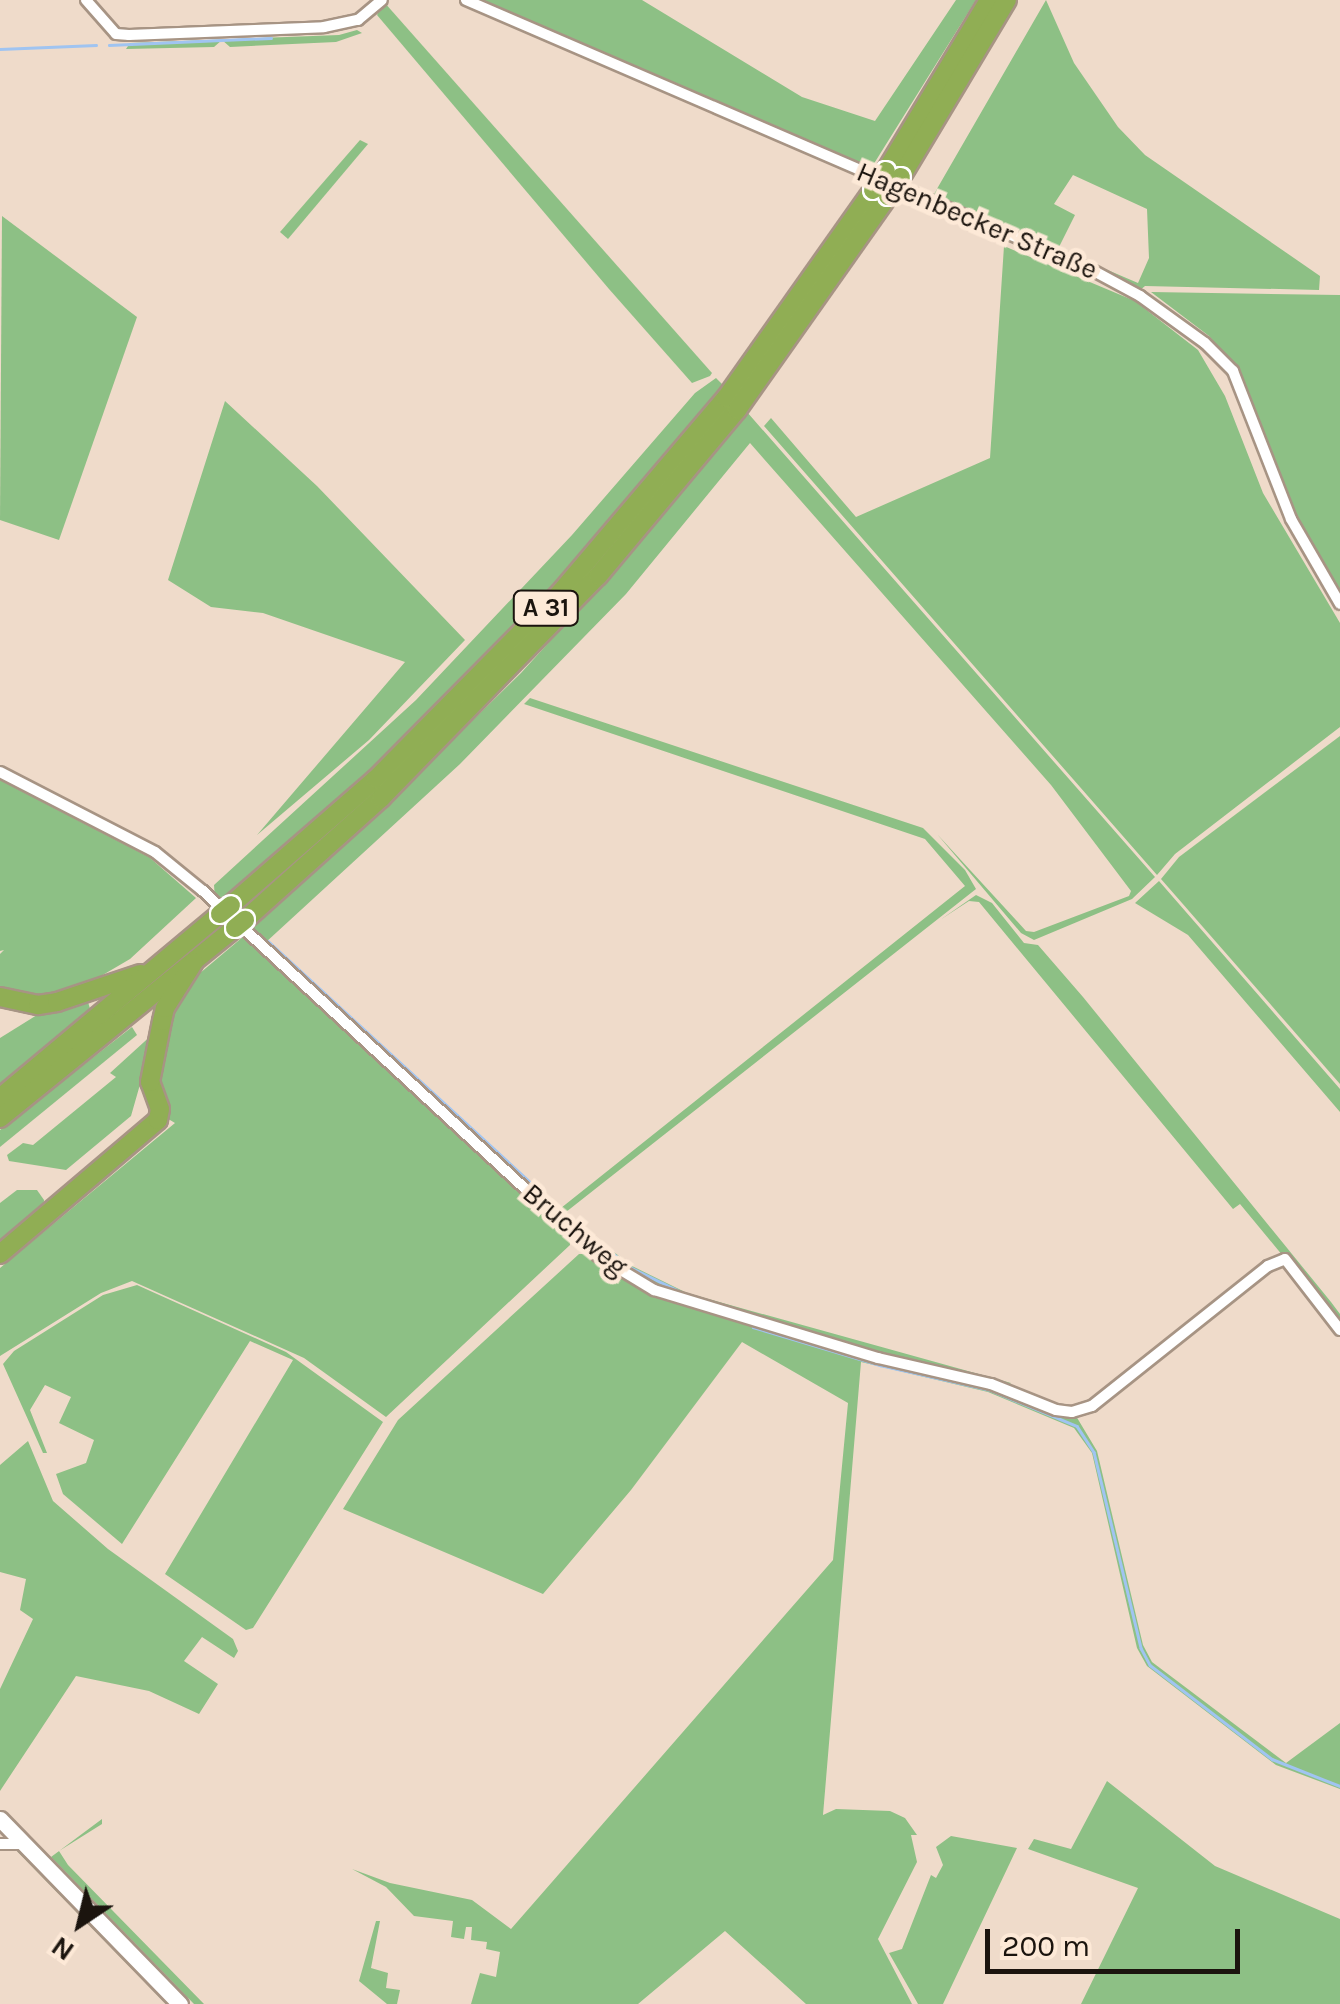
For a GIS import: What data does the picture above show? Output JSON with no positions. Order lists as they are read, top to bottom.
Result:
{
  "streets": {
    "highway": ["A 31"],
    "street": ["Hagenbecker Straße", "Bruchweg"]
  },
  "scale_bar": "200 m",
  "north": "bottom left"
}
